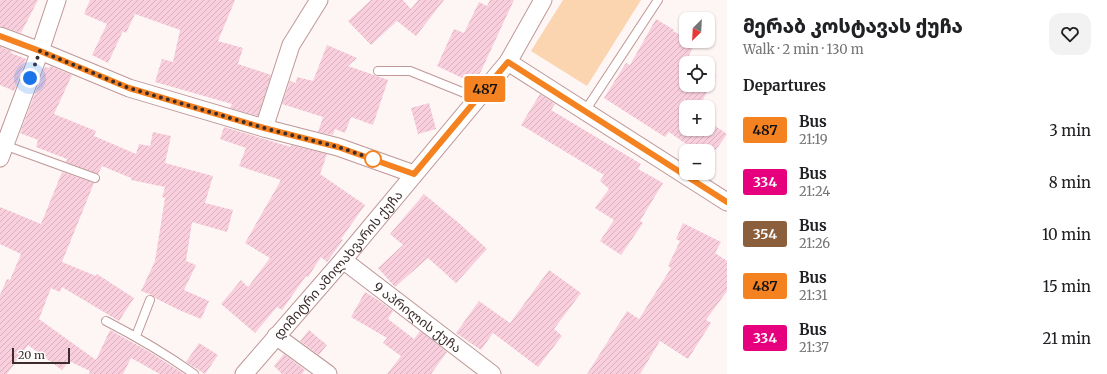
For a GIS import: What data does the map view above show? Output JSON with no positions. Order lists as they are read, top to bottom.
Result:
{
  "streets": {
    "street": ["დიმიტრი ამილახვარის ქუჩა", "9 აპრილის ქუჩა"]
  },
  "crossings": [
    ["დიმიტრი ამილახვარის ქუჩა", "9 აპრილის ქუჩა"]
  ],
  "lines": ["bus line 487"],
  "scale_bar": "20 m",
  "north": "bottom left",
  "page": {
    "on_map": "487",
    "heading": [
      ["მერაბ კოსტავას ქუჩა", "Walk · 2 min · 130 m"],
      "Departures"
    ],
    "map_buttons": ["+", "−"],
    "list": [
      {
        "mark": "487",
        "name": "Bus",
        "note": "21:19",
        "value": "3 min"
      },
      {
        "mark": "334",
        "name": "Bus",
        "note": "21:24",
        "value": "8 min"
      },
      {
        "mark": "354",
        "name": "Bus",
        "note": "21:26",
        "value": "10 min"
      },
      {
        "mark": "487",
        "name": "Bus",
        "note": "21:31",
        "value": "15 min"
      },
      {
        "mark": "334",
        "name": "Bus",
        "note": "21:37",
        "value": "21 min"
      }
    ],
    "scale": "20 m"
  }
}
